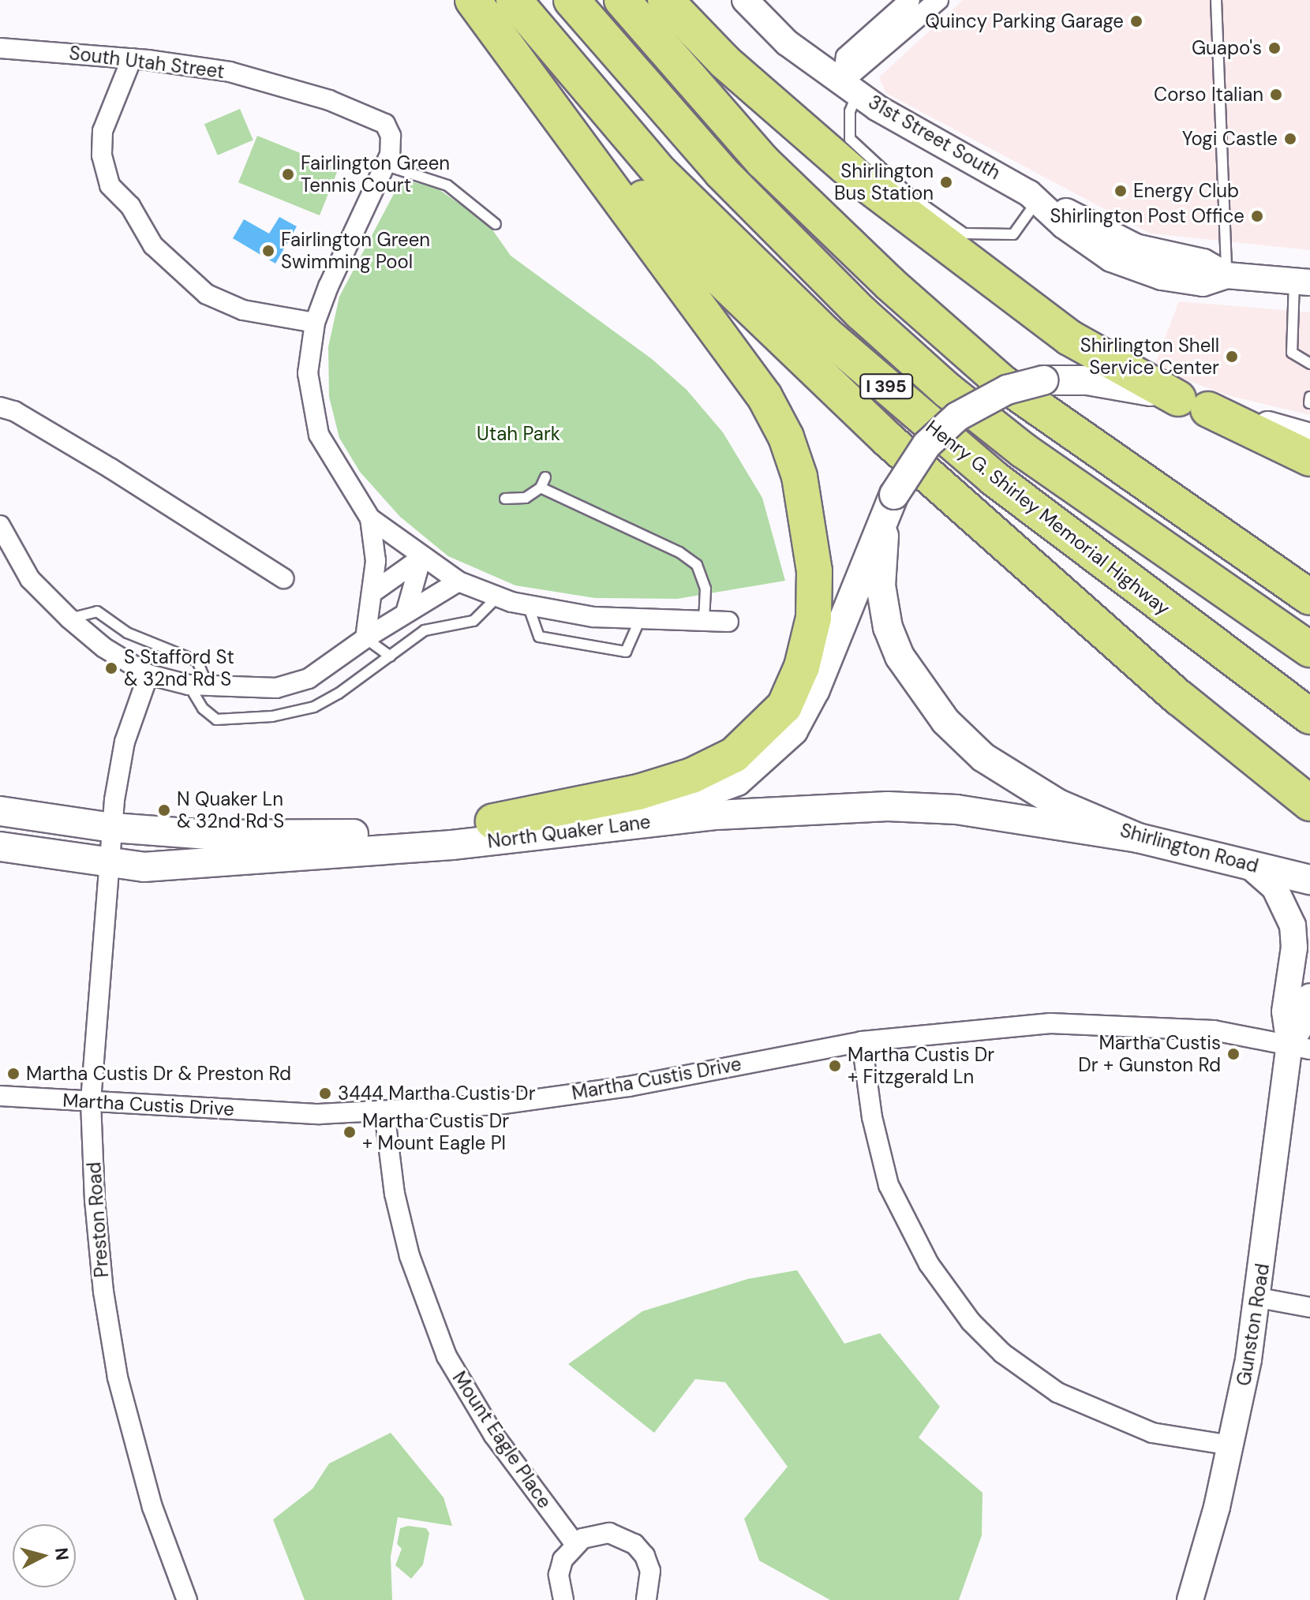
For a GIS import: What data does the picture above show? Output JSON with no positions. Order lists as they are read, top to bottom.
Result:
{
  "streets": {
    "highway": ["I 395", "Henry G. Shirley Memorial Highway"],
    "main road": ["North Quaker Lane", "Shirlington Road"],
    "street": [
      "South Utah Street",
      "31st Street South",
      "Martha Custis Drive",
      "Preston Road",
      "Gunston Road",
      "Mount Eagle Place"
    ]
  },
  "crossings": [
    ["North Quaker Lane", "Shirlington Road"],
    ["North Quaker Lane", "Preston Road"],
    ["Shirlington Road", "Gunston Road"],
    ["Martha Custis Drive", "Preston Road"],
    ["Martha Custis Drive", "Gunston Road"],
    ["Martha Custis Drive", "Mount Eagle Place"]
  ],
  "parks": ["Utah Park"],
  "places": [
    "Quincy Parking Garage",
    "Guapo's",
    "Corso Italian",
    "Yogi Castle",
    "Fairlington Green Tennis Court",
    "Shirlington Bus Station",
    "Energy Club",
    "Shirlington Post Office",
    "Fairlington Green Swimming Pool",
    "Shirlington Shell Service Center",
    "S Stafford St & 32nd Rd S",
    "N Quaker Ln & 32nd Rd S",
    "Martha Custis Dr + Gunston Rd",
    "Martha Custis Dr + Fitzgerald Ln",
    "Martha Custis Dr & Preston Rd",
    "3444 Martha Custis Dr",
    "Martha Custis Dr + Mount Eagle Pl"
  ],
  "north": "right"
}
